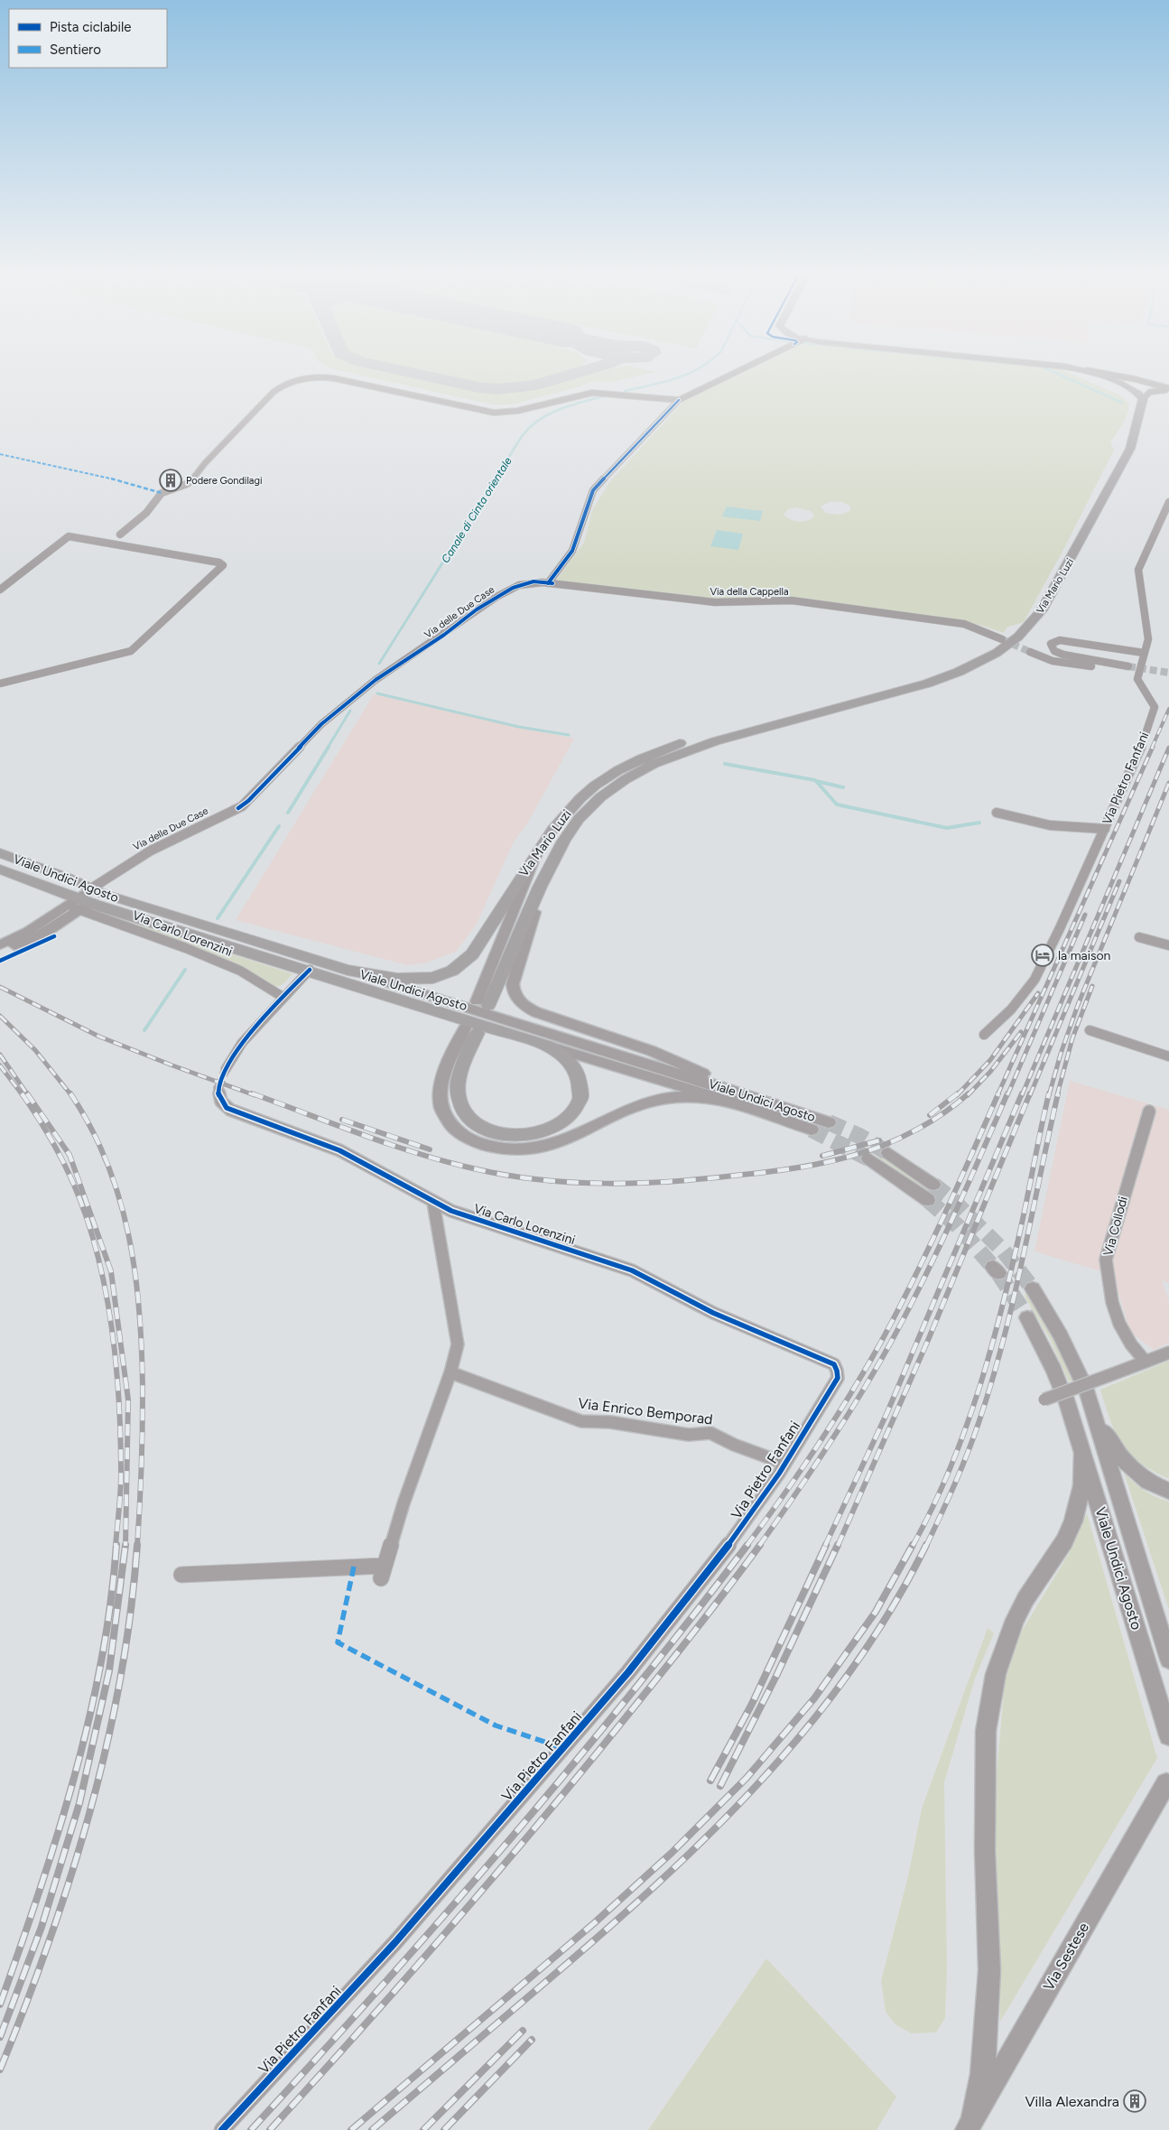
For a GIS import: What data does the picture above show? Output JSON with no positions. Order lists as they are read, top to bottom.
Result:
{
  "streets": {
    "main road": ["Via Mario Luzi", "Viale Undici Agosto", "Via Sestese"],
    "street": [
      "Via della Cappella",
      "Via delle Due Case",
      "Via Pietro Fanfani",
      "Via Carlo Lorenzini",
      "Via Collodi",
      "Via Enrico Bemporad"
    ]
  },
  "crossings": [
    ["Via Mario Luzi", "Viale Undici Agosto"],
    ["Via della Cappella", "Via delle Due Case"],
    ["Via delle Due Case", "Viale Undici Agosto"],
    ["Via Pietro Fanfani", "Via Carlo Lorenzini"],
    ["Via Pietro Fanfani", "Via Enrico Bemporad"],
    ["Viale Undici Agosto", "Via Carlo Lorenzini"]
  ],
  "water": ["Canale di Cinta orientale"],
  "places": {
    "building": ["Podere Gondilagi", "Villa Alexandra"],
    "hotel": ["la maison"]
  },
  "legend": ["Pista ciclabile", "Sentiero"]
}
